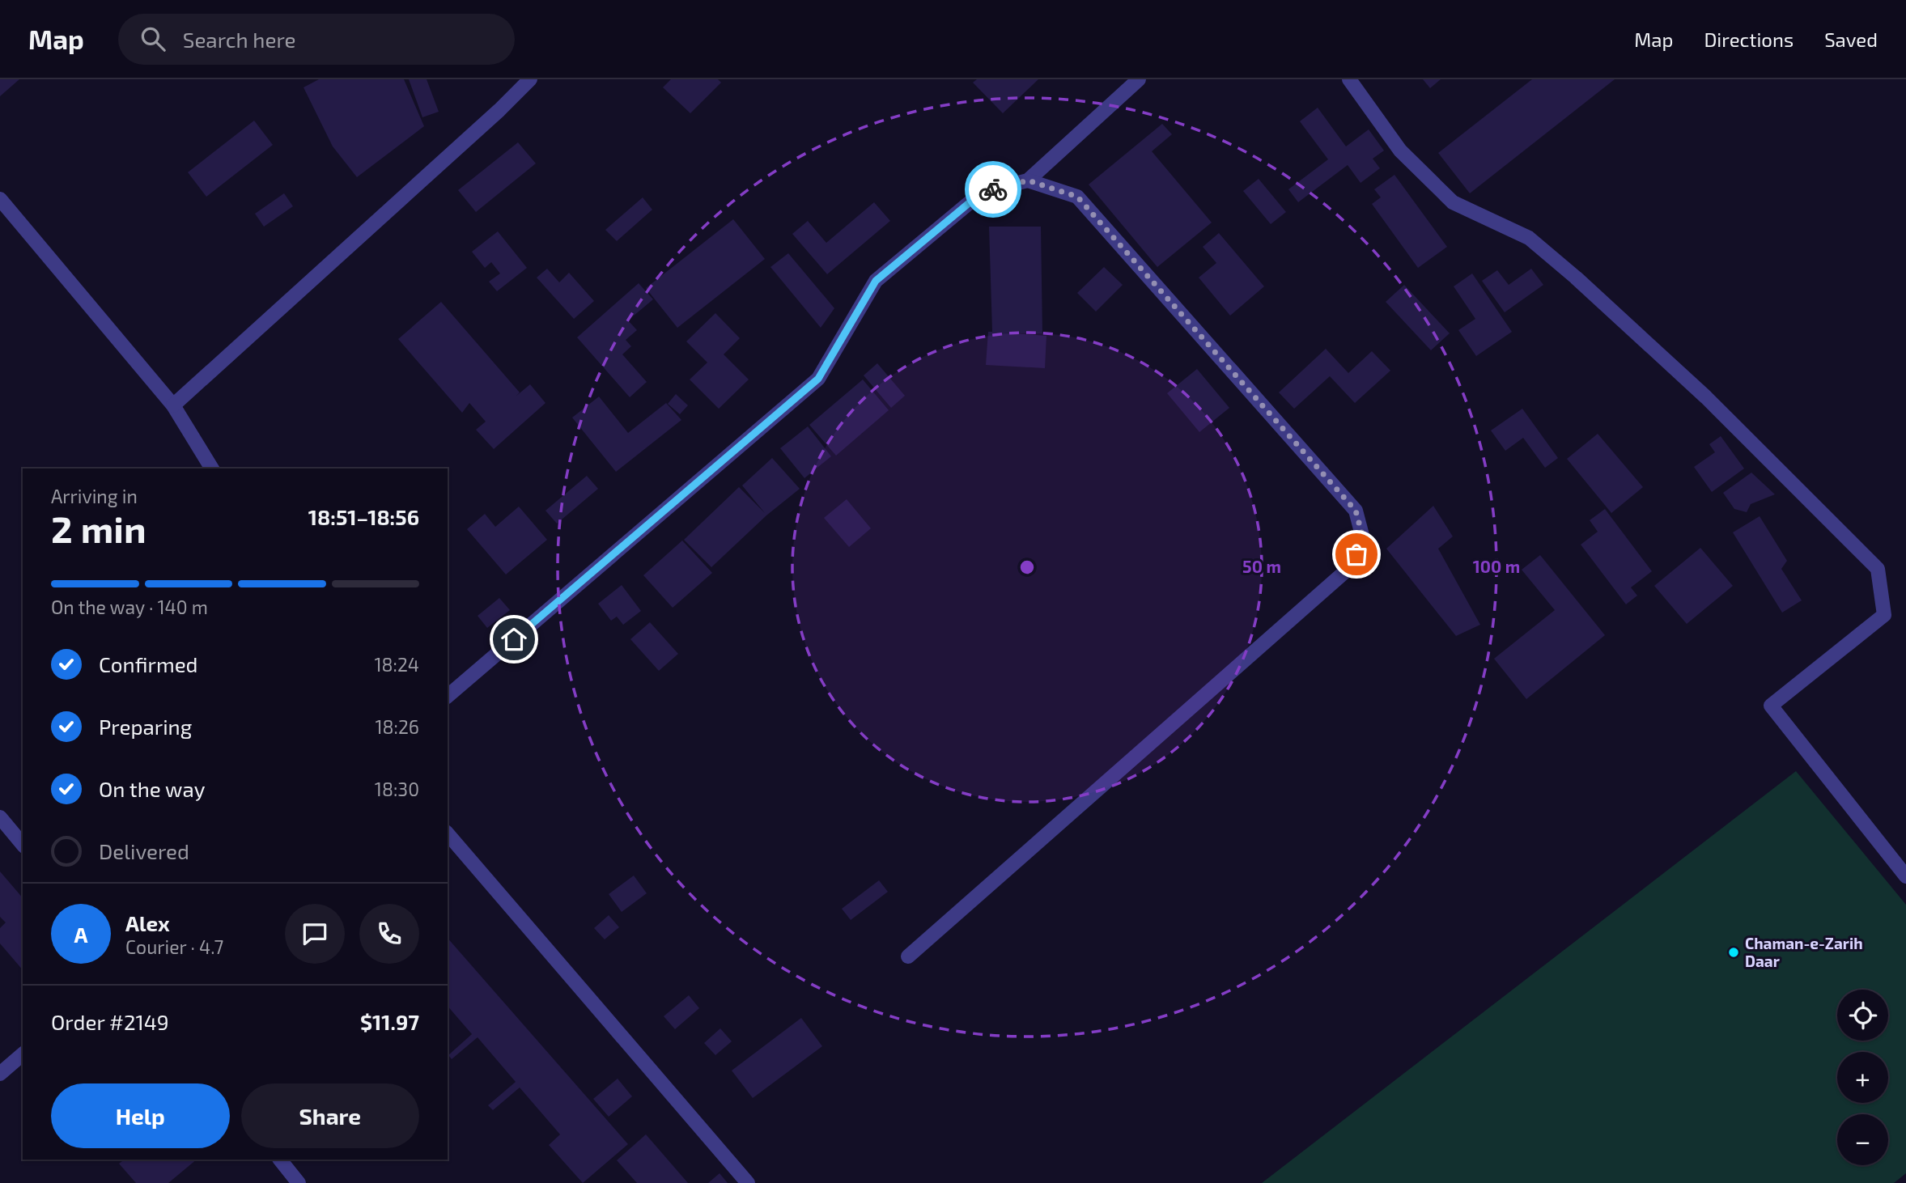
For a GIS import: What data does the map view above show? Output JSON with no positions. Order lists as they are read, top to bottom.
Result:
{
  "places": ["Chaman-e-Zarih Daar"],
  "page": {
    "header": "Map",
    "search": "Search here",
    "nav": ["Map", "Directions", "Saved"],
    "heading": ["2 min", "Arriving in", "18:51–18:56"],
    "panel": [
      "Alex",
      "Courier · 4.7",
      "Order #2149",
      "$11.97"
    ],
    "bar": "On the way · 140 m",
    "list": [
      ["Confirmed", "18:24"],
      ["Preparing", "18:26"],
      ["On the way", "18:30"],
      "Delivered"
    ],
    "round": "A",
    "map_buttons": ["+", "−"],
    "buttons": ["Help", "Share"]
  },
  "rings": ["50 m", "100 m"]
}
